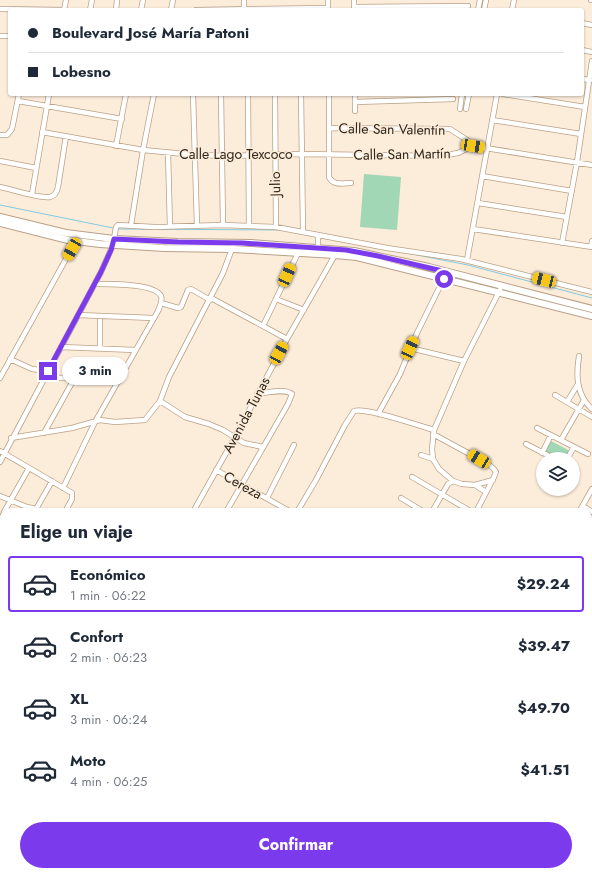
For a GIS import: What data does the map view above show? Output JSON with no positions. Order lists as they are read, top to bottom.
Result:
{
  "streets": {
    "street": [
      "Calle San Valentín",
      "Calle Lago Texcoco",
      "Calle San Martín",
      "Julio",
      "Avenida Tunas",
      "Cereza"
    ]
  },
  "crossings": [
    ["Calle San Valentín", "Calle San Martín"],
    ["Calle Lago Texcoco", "Calle San Martín"],
    ["Calle Lago Texcoco", "Julio"],
    ["Avenida Tunas", "Cereza"]
  ],
  "page": {
    "banner": ["Boulevard José María Patoni", "Lobesno"],
    "bubble": "3 min",
    "heading": "Elige un viaje",
    "list": [
      {
        "name": "Económico",
        "note": "1 min · 06:22",
        "value": "$29.24"
      },
      {
        "name": "Confort",
        "note": "2 min · 06:23",
        "value": "$39.47"
      },
      {
        "name": "XL",
        "note": "3 min · 06:24",
        "value": "$49.70"
      },
      {
        "name": "Moto",
        "note": "4 min · 06:25",
        "value": "$41.51"
      }
    ],
    "buttons": "Confirmar"
  }
}
